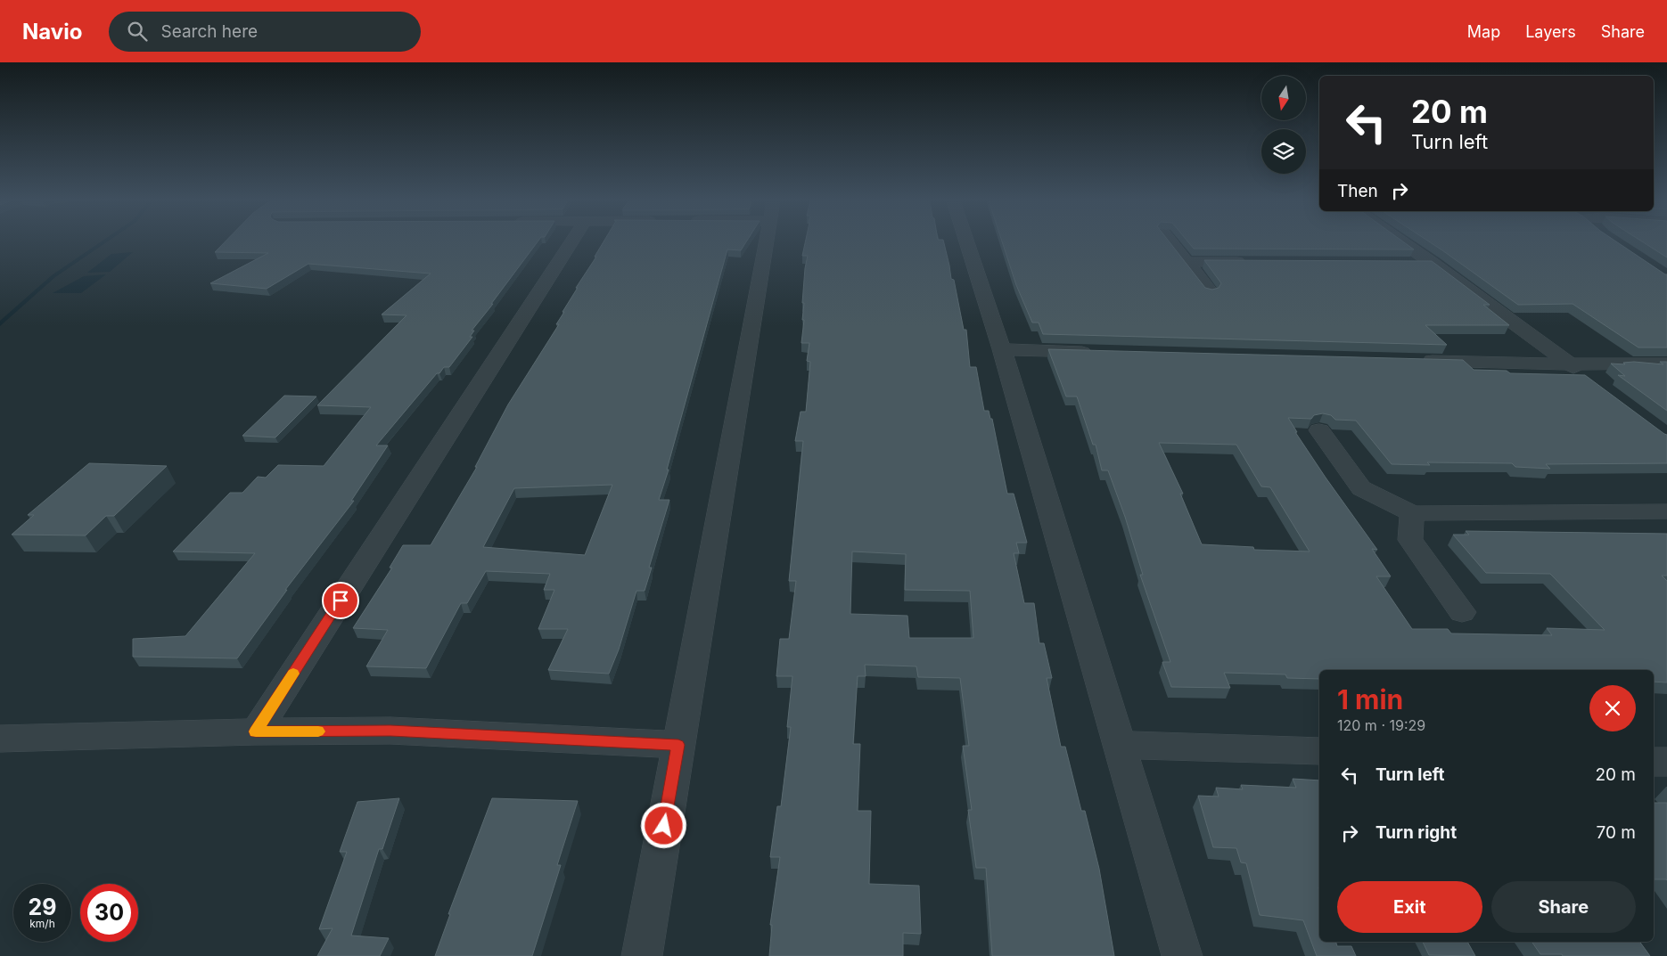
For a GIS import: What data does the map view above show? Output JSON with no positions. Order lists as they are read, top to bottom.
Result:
{
  "north": "bottom",
  "page": {
    "header": "Navio",
    "search": "Search here",
    "nav": ["Map", "Layers", "Share"],
    "turn": ["20 m", "Turn left"],
    "then": "Then",
    "heading": ["1 min", "120 m · 19:29"],
    "list": [
      {
        "name": "Turn left",
        "value": "20 m"
      },
      {
        "name": "Turn right",
        "value": "70 m"
      }
    ],
    "buttons": ["Exit", "Share"],
    "speed": "29 km/h",
    "limit": "30"
  }
}
